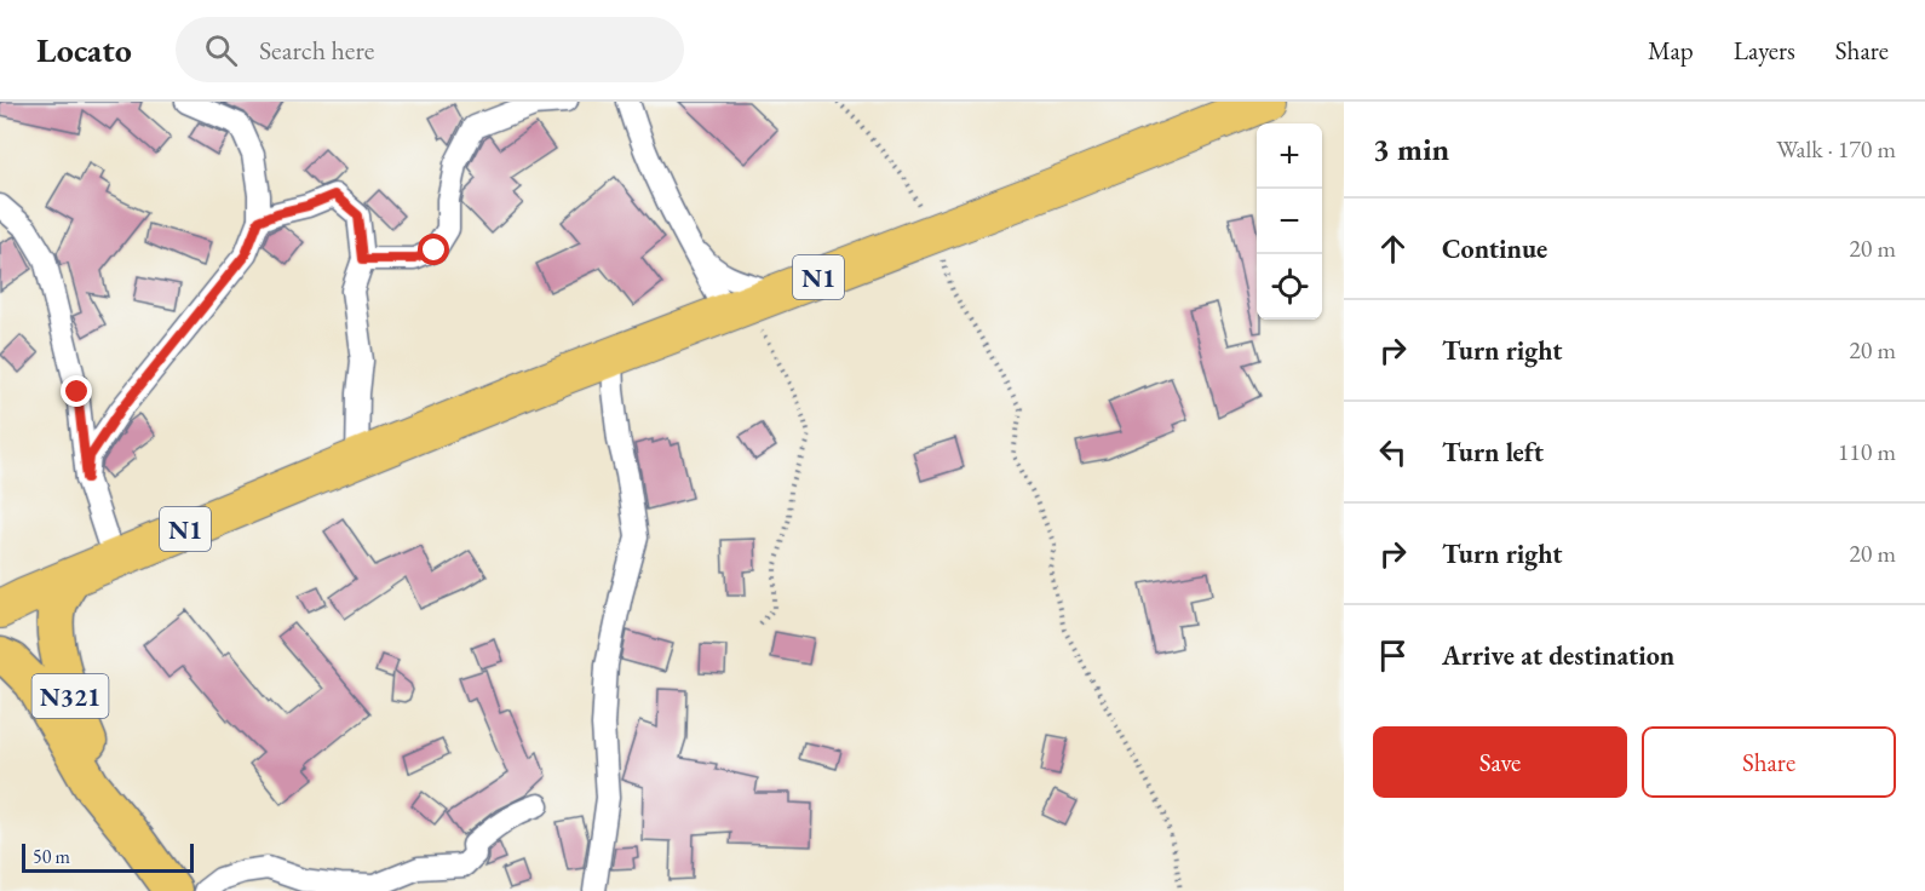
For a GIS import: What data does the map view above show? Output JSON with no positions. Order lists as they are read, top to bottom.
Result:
{
  "streets": {
    "highway": ["N1"],
    "main road": ["N321"]
  },
  "crossings": [
    ["N1", "N321"]
  ],
  "scale_bar": "50 m",
  "page": {
    "header": "Locato",
    "search": "Search here",
    "nav": ["Map", "Layers", "Share"],
    "heading": ["3 min", "Walk · 170 m"],
    "map_buttons": ["+", "−"],
    "list": [
      ["Continue", "20 m"],
      ["Turn right", "20 m"],
      ["Turn left", "110 m"],
      ["Turn right", "20 m"],
      "Arrive at destination"
    ],
    "buttons": ["Save", "Share"],
    "scale": "50 m"
  }
}
